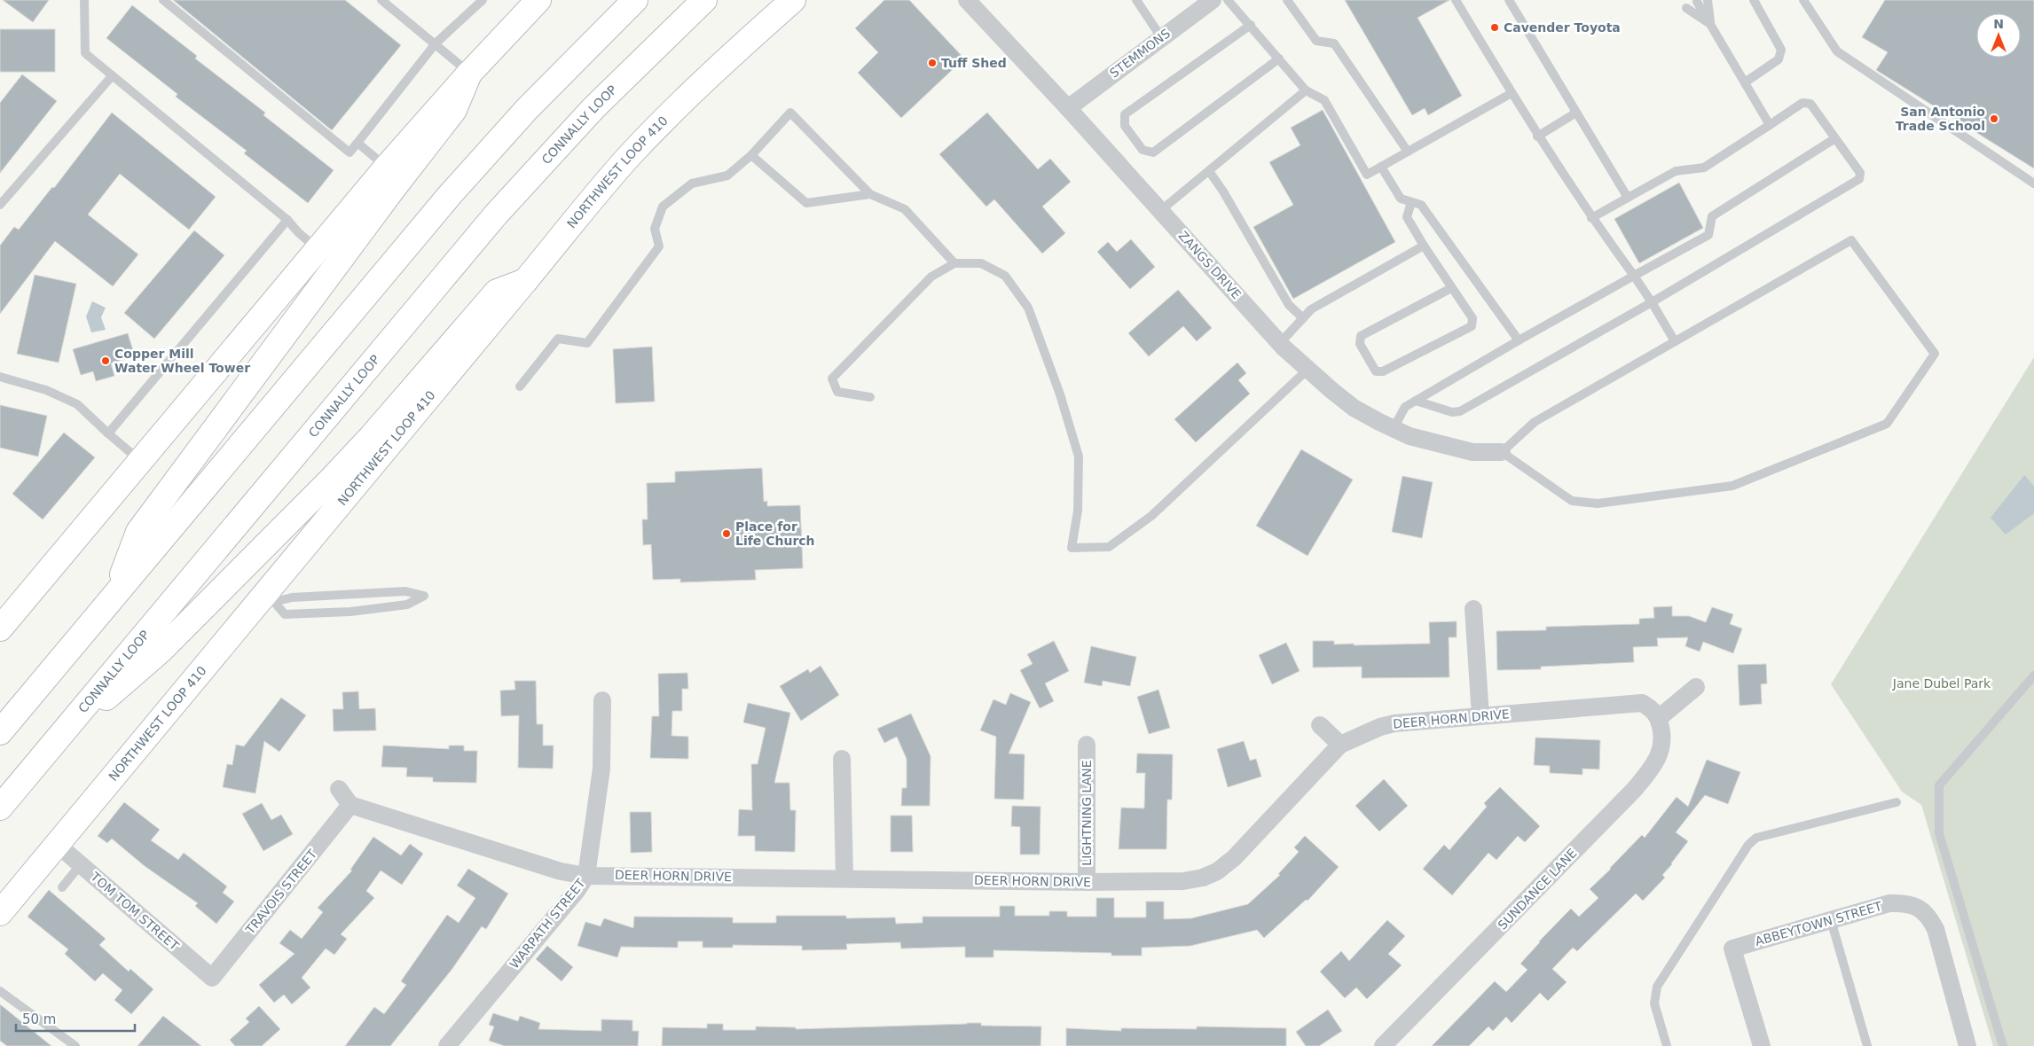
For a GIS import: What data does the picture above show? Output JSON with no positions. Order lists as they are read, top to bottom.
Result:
{
  "streets": {
    "main road": ["CONNALLY LOOP", "NORTHWEST LOOP 410"],
    "street": [
      "STEMMONS",
      "ZANGS DRIVE",
      "DEER HORN DRIVE",
      "LIGHTNING LANE",
      "SUNDANCE LANE",
      "TRAVOIS STREET",
      "TOM TOM STREET",
      "WARPATH STREET",
      "ABBEYTOWN STREET"
    ]
  },
  "crossings": [
    ["STEMMONS", "ZANGS DRIVE"],
    ["NORTHWEST LOOP 410", "TOM TOM STREET"],
    ["DEER HORN DRIVE", "LIGHTNING LANE"],
    ["DEER HORN DRIVE", "SUNDANCE LANE"],
    ["DEER HORN DRIVE", "TRAVOIS STREET"],
    ["DEER HORN DRIVE", "WARPATH STREET"],
    ["TRAVOIS STREET", "TOM TOM STREET"]
  ],
  "parks": ["Jane Dubel Park"],
  "places": [
    "Cavender Toyota",
    "Tuff Shed",
    "San Antonio Trade School",
    "Copper Mill Water Wheel Tower",
    "Place for Life Church"
  ],
  "scale_bar": "50 m",
  "north": "top"
}
